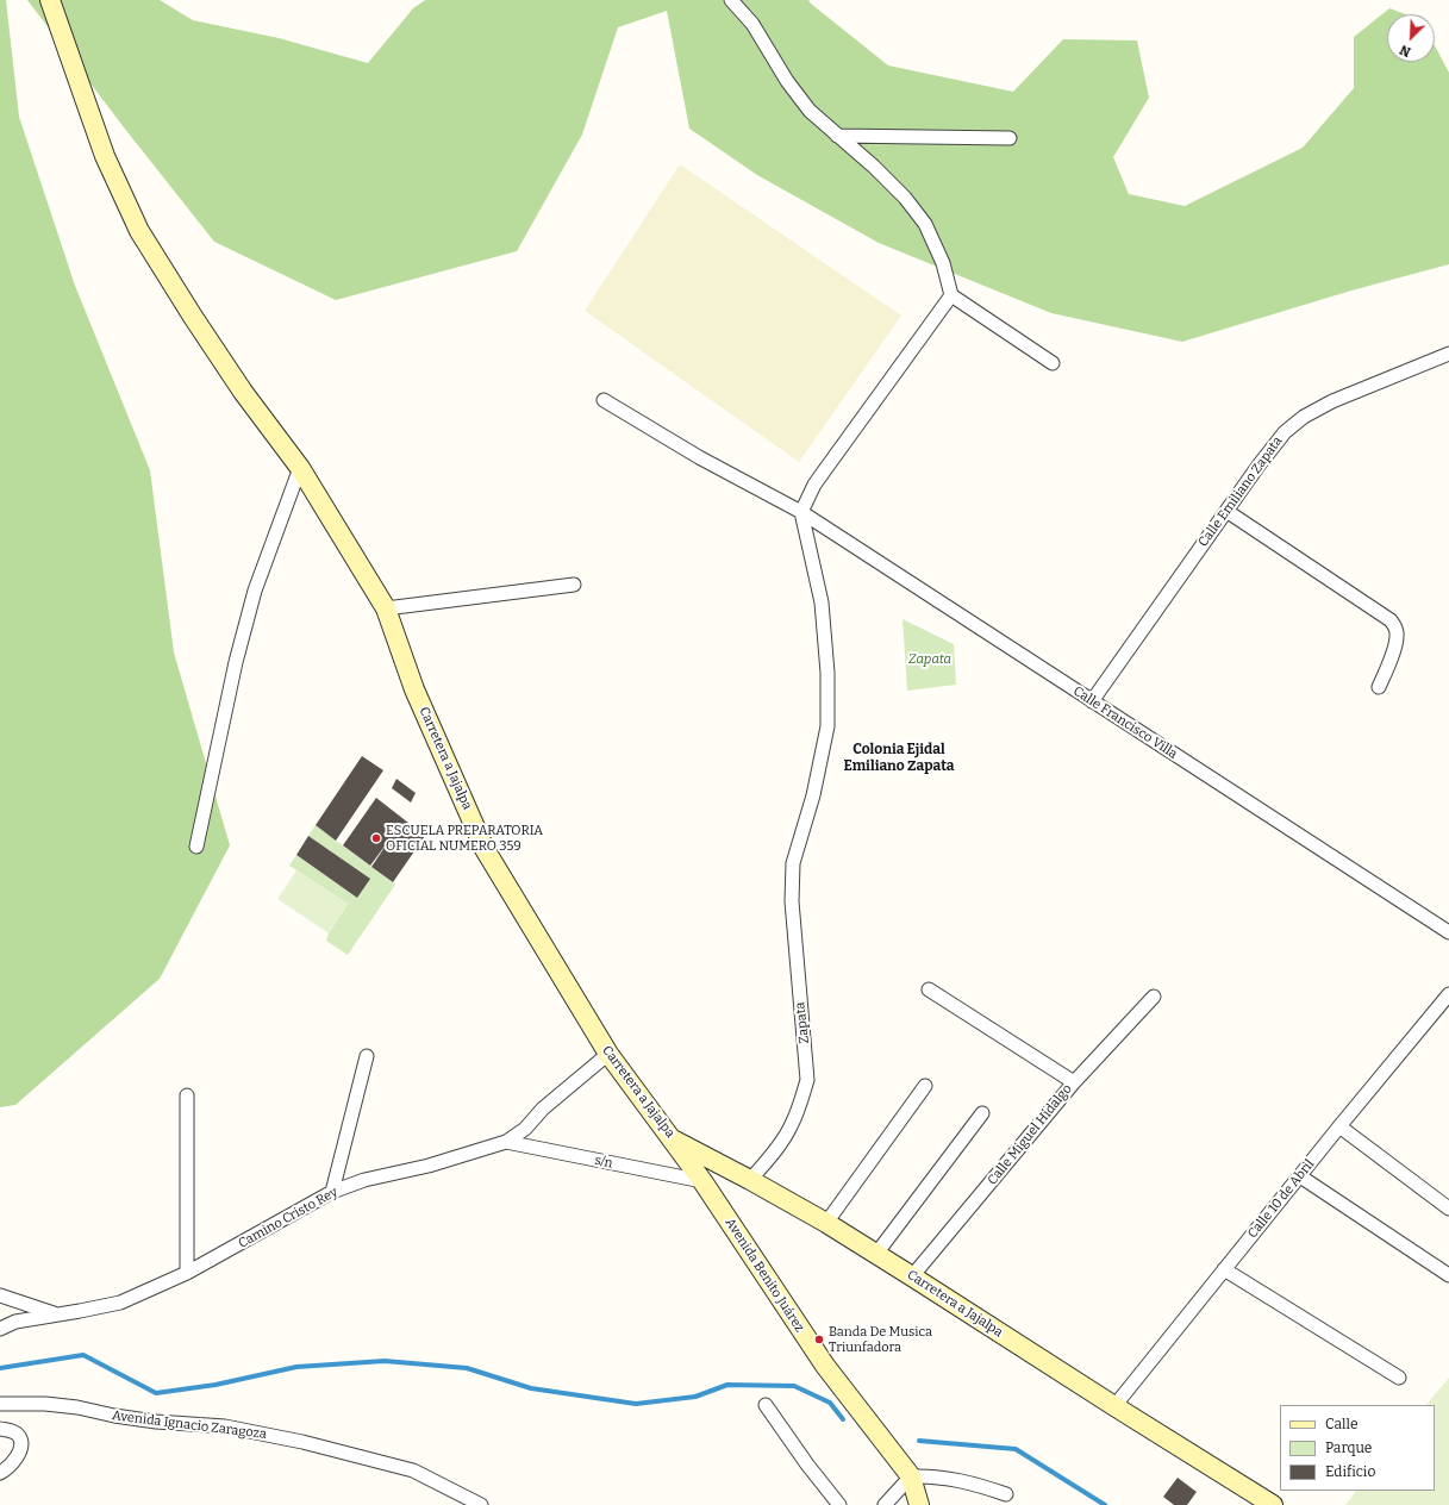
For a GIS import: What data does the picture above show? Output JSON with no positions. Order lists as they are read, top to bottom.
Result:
{
  "streets": {
    "street": [
      "Calle Emiliano Zapata",
      "Calle Francisco Villa",
      "Carretera a Jajalpa",
      "Zapata",
      "Calle Miguel Hidalgo",
      "s/n",
      "Calle 10 de Abril",
      "Camino Cristo Rey",
      "Avenida Benito Juárez",
      "Avenida Ignacio Zaragoza"
    ]
  },
  "crossings": [
    ["Calle Emiliano Zapata", "Calle Francisco Villa"],
    ["Calle Francisco Villa", "Zapata"],
    ["Carretera a Jajalpa", "Zapata"],
    ["Carretera a Jajalpa", "Calle Miguel Hidalgo"],
    ["Carretera a Jajalpa", "Calle 10 de Abril"],
    ["Carretera a Jajalpa", "Camino Cristo Rey"],
    ["Carretera a Jajalpa", "Avenida Benito Juárez"],
    ["s/n", "Camino Cristo Rey"],
    ["s/n", "Avenida Benito Juárez"]
  ],
  "districts": ["Colonia Ejidal Emiliano Zapata"],
  "parks": ["Zapata"],
  "places": ["ESCUELA PREPARATORIA OFICIAL NUMERO 359", "Banda De Musica Triunfadora"],
  "legend": ["Calle", "Parque", "Edificio"],
  "north": "bottom left"
}
